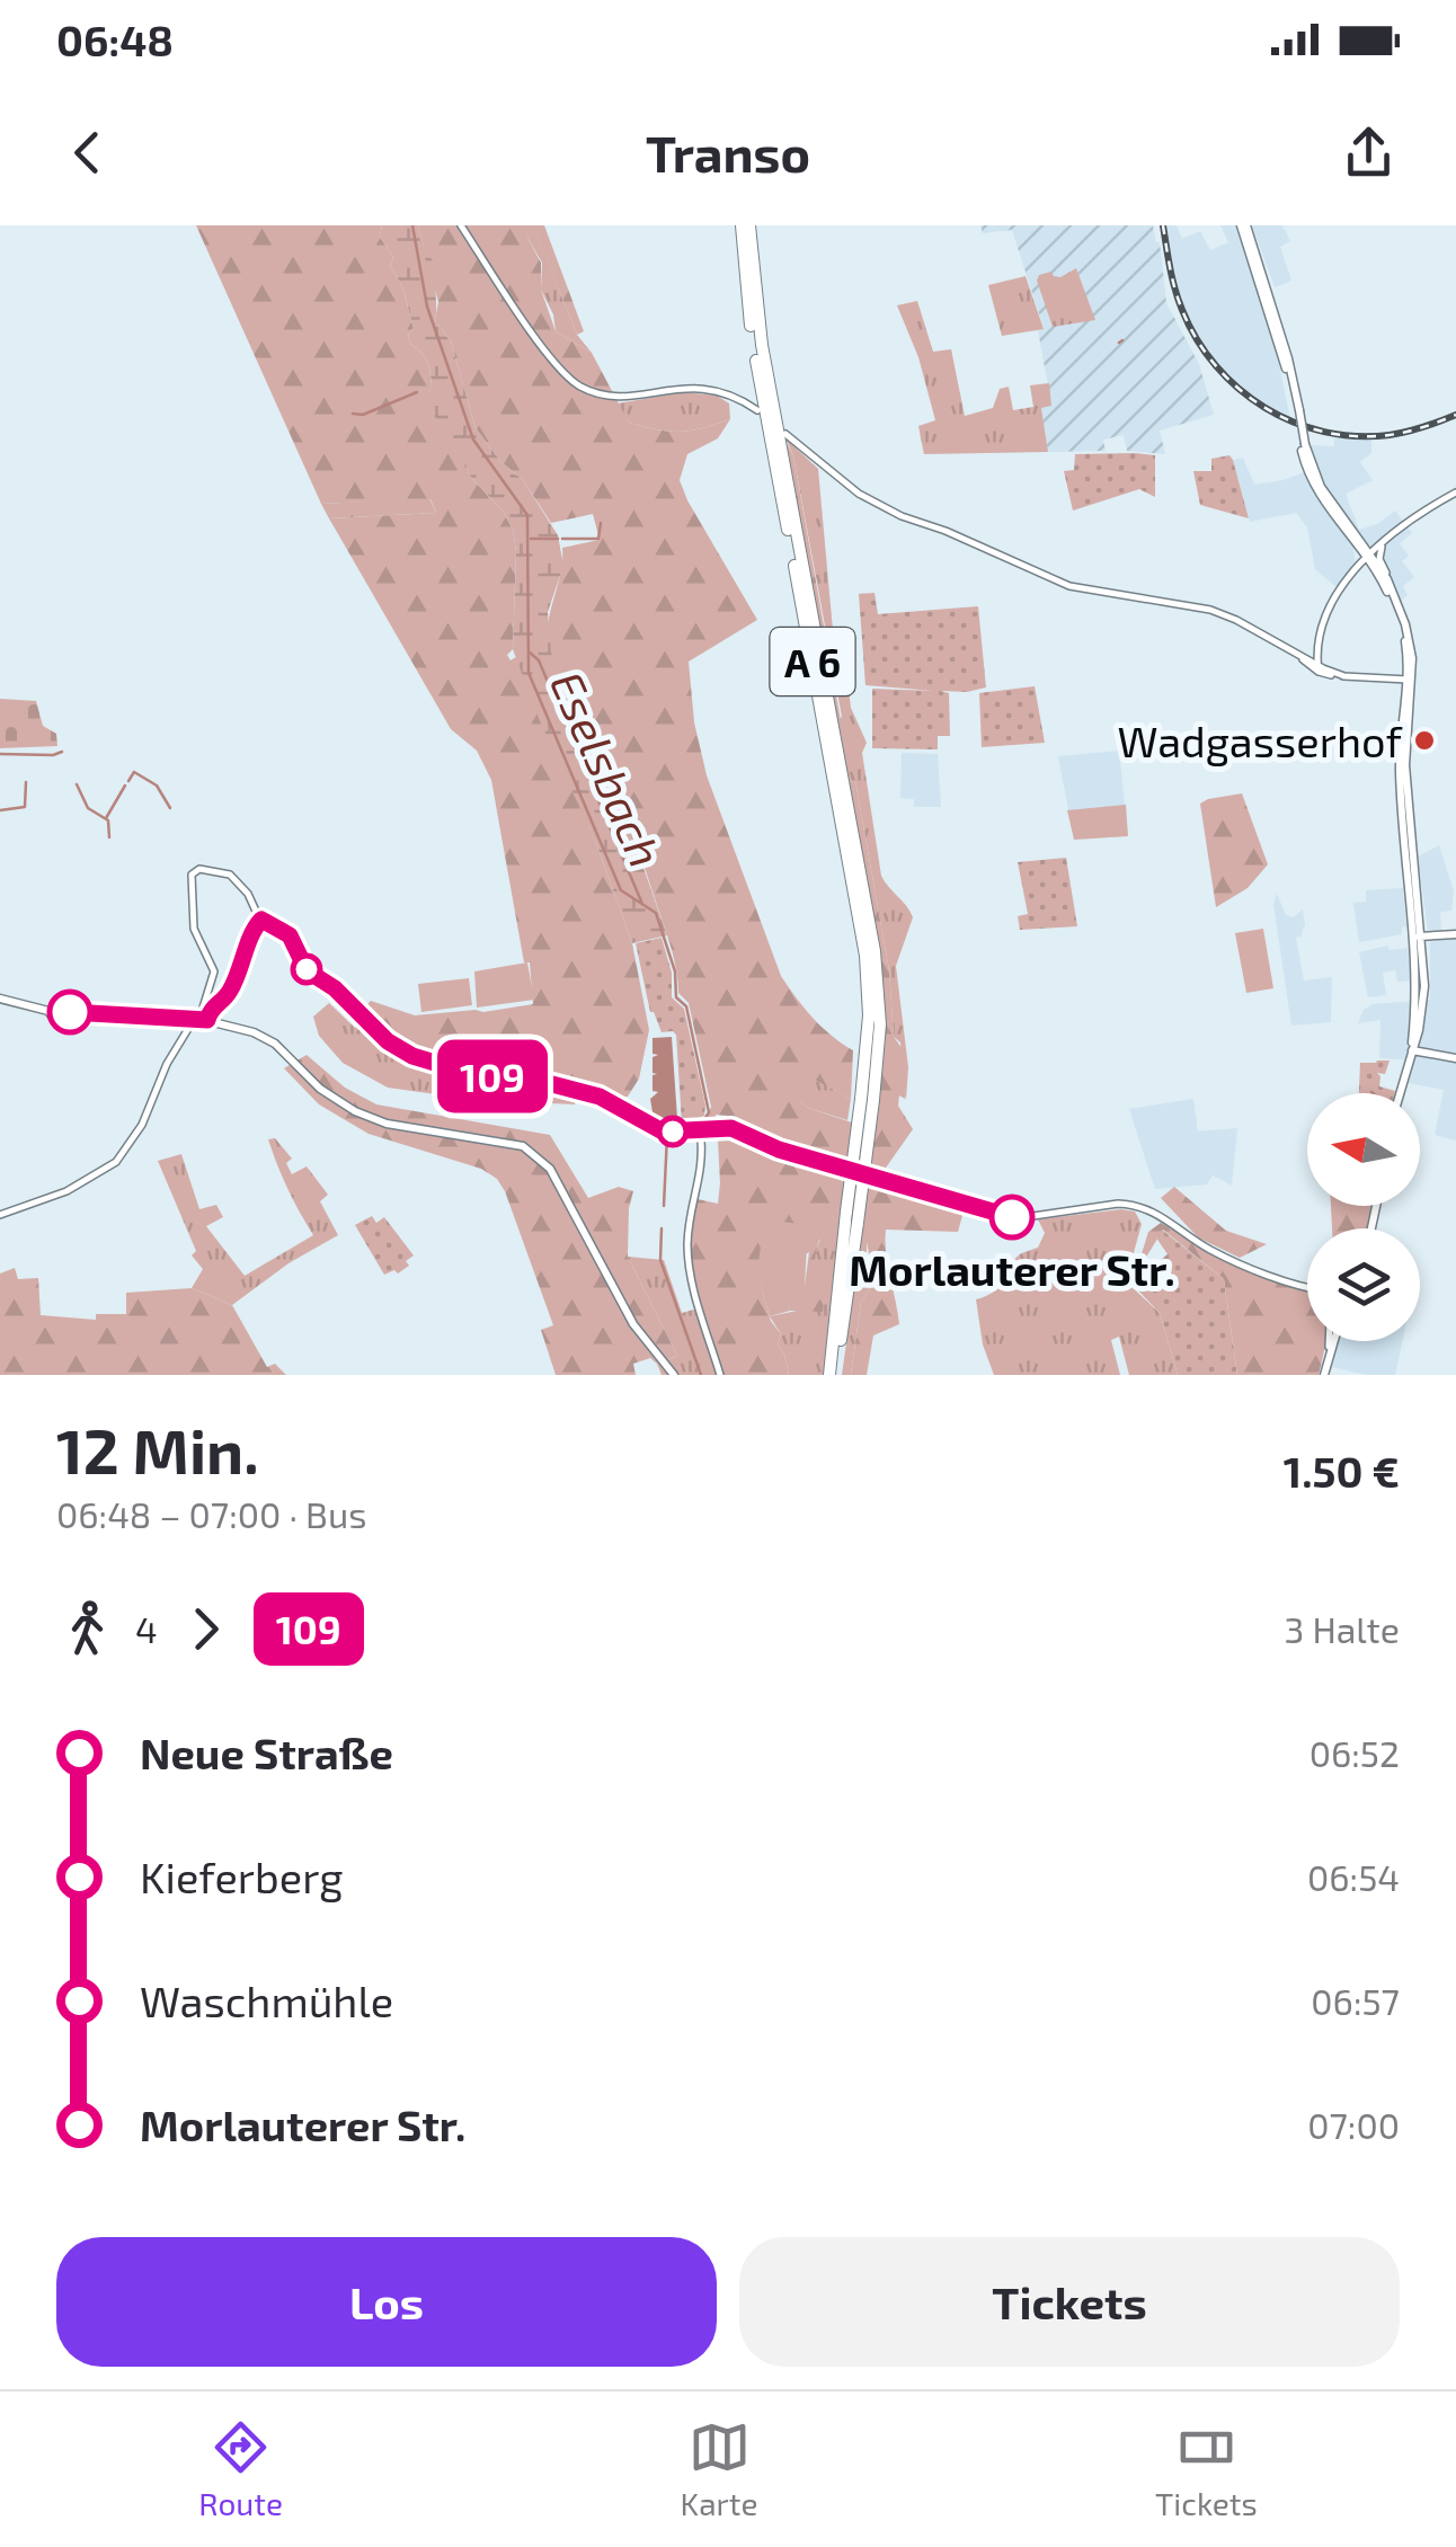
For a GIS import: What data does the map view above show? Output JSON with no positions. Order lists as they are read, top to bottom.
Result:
{
  "streets": {
    "highway": ["A 6"]
  },
  "water": ["Eselsbach"],
  "places": ["Wadgasserhof", "Morlauterer Str."],
  "lines": ["bus line 109"],
  "north": "left",
  "page": {
    "status": "06:48",
    "header": "Transo",
    "on_map": "109",
    "heading": ["12 Min.", "06:48 – 07:00 · Bus", "1.50 €"],
    "legs": ["4", "109", "3 Halte"],
    "list": [
      {
        "name": "Neue Straße",
        "value": "06:52"
      },
      {
        "name": "Kieferberg",
        "value": "06:54"
      },
      {
        "name": "Waschmühle",
        "value": "06:57"
      },
      {
        "name": "Morlauterer Str.",
        "value": "07:00"
      }
    ],
    "buttons": ["Los", "Tickets"],
    "tabs": ["Route", "Karte", "Tickets"]
  }
}
